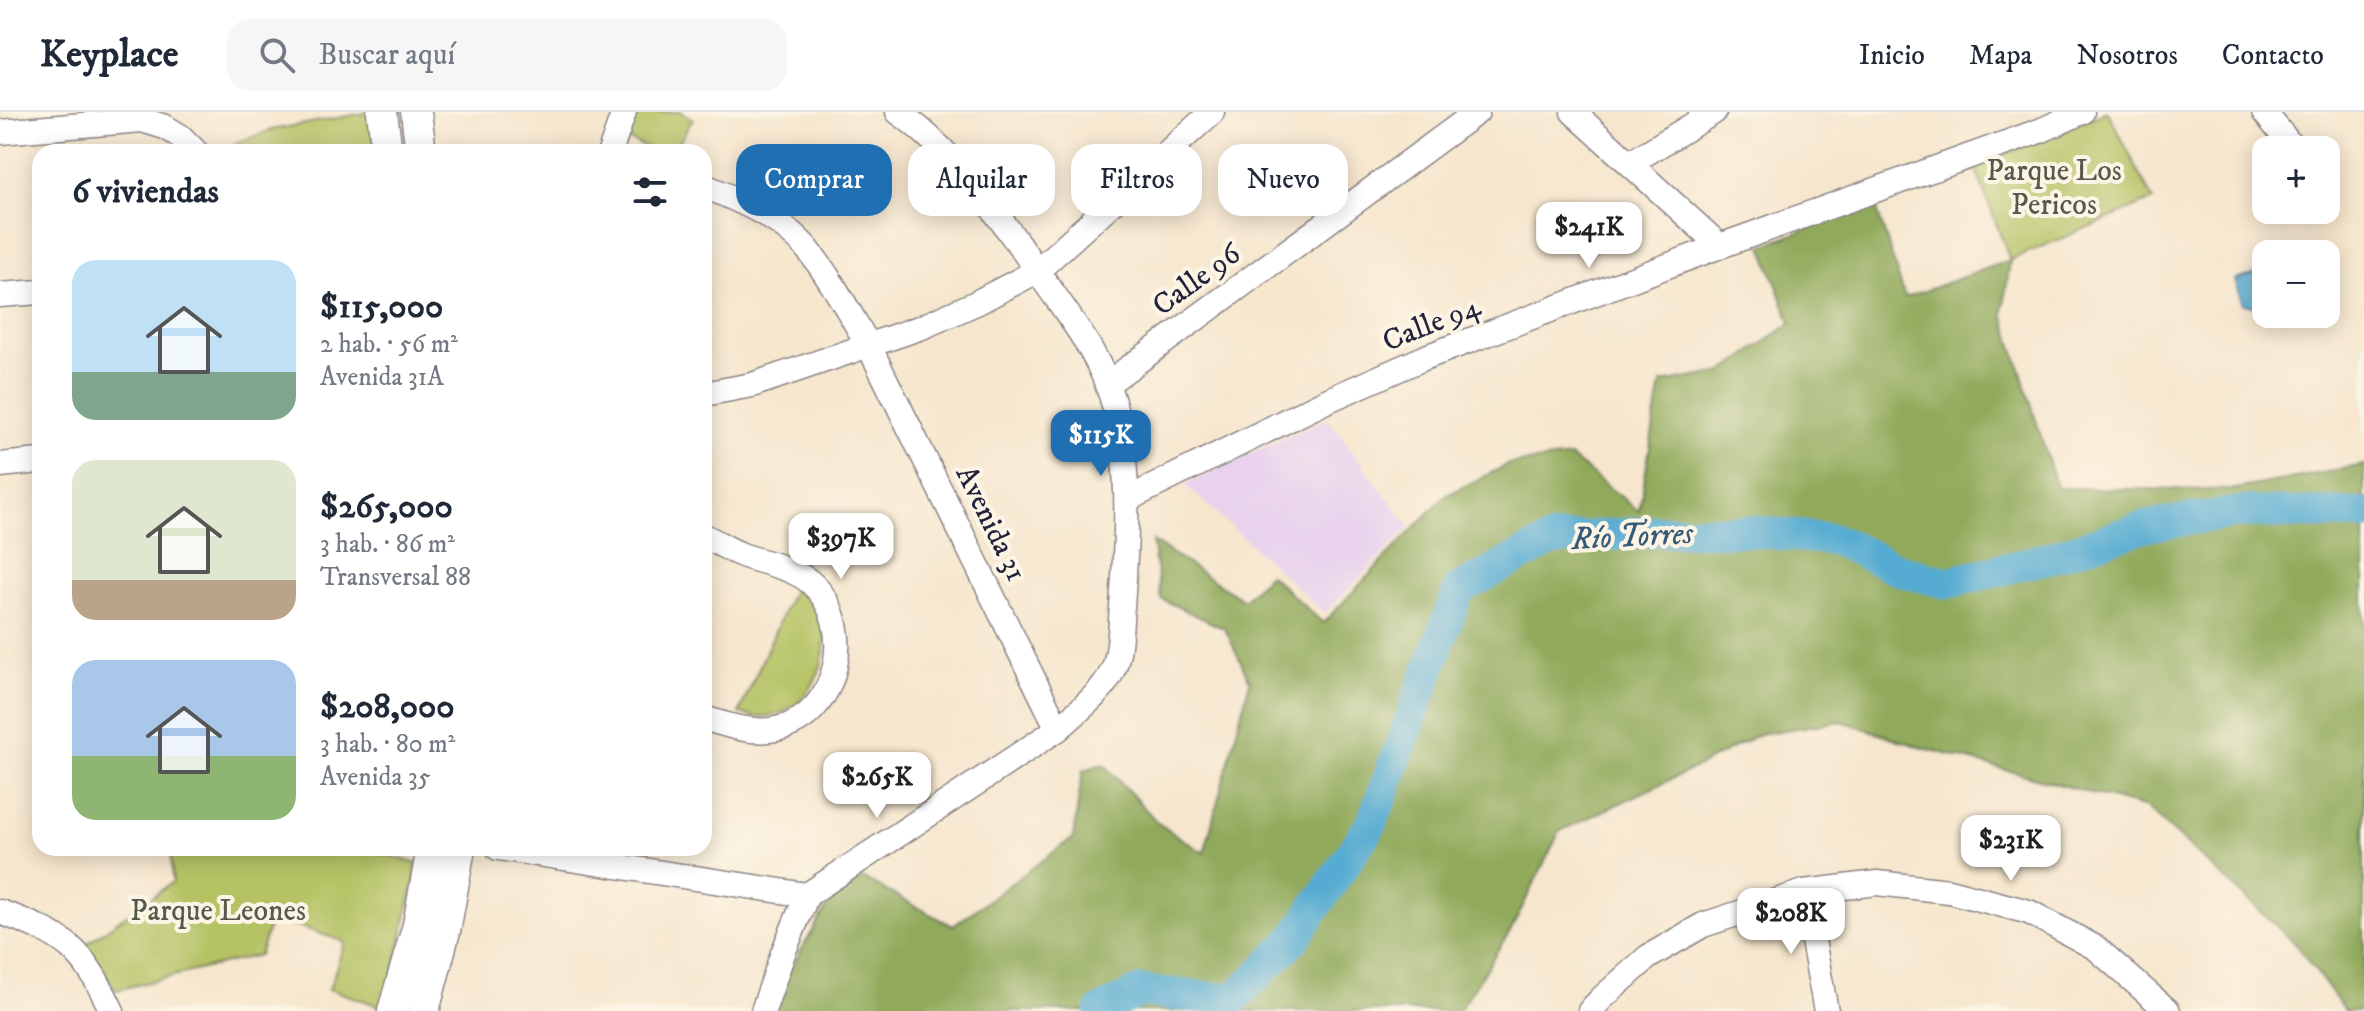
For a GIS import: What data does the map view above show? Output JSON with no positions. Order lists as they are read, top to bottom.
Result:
{
  "streets": {
    "street": ["Calle 96", "Calle 94", "Avenida 31"]
  },
  "water": ["Río Torres"],
  "parks": ["Parque Los Pericos", "Parque Leones"],
  "page": {
    "header": "Keyplace",
    "search": "Buscar aquí",
    "nav": [
      "Inicio",
      "Mapa",
      "Nosotros",
      "Contacto"
    ],
    "map_buttons": ["+", "−"],
    "chip": [
      "Comprar",
      "Alquilar",
      "Filtros",
      "Nuevo"
    ],
    "heading": "6 viviendas",
    "price": [
      "$241K",
      "$115K",
      "$397K",
      "$265K",
      "$231K",
      "$208K"
    ],
    "list": [
      {
        "name": "$115,000",
        "note": "2 hab. · 56 m² · Avenida 31A"
      },
      {
        "name": "$265,000",
        "note": "3 hab. · 86 m² · Transversal 88"
      },
      {
        "name": "$208,000",
        "note": "3 hab. · 80 m² · Avenida 35"
      }
    ]
  }
}
